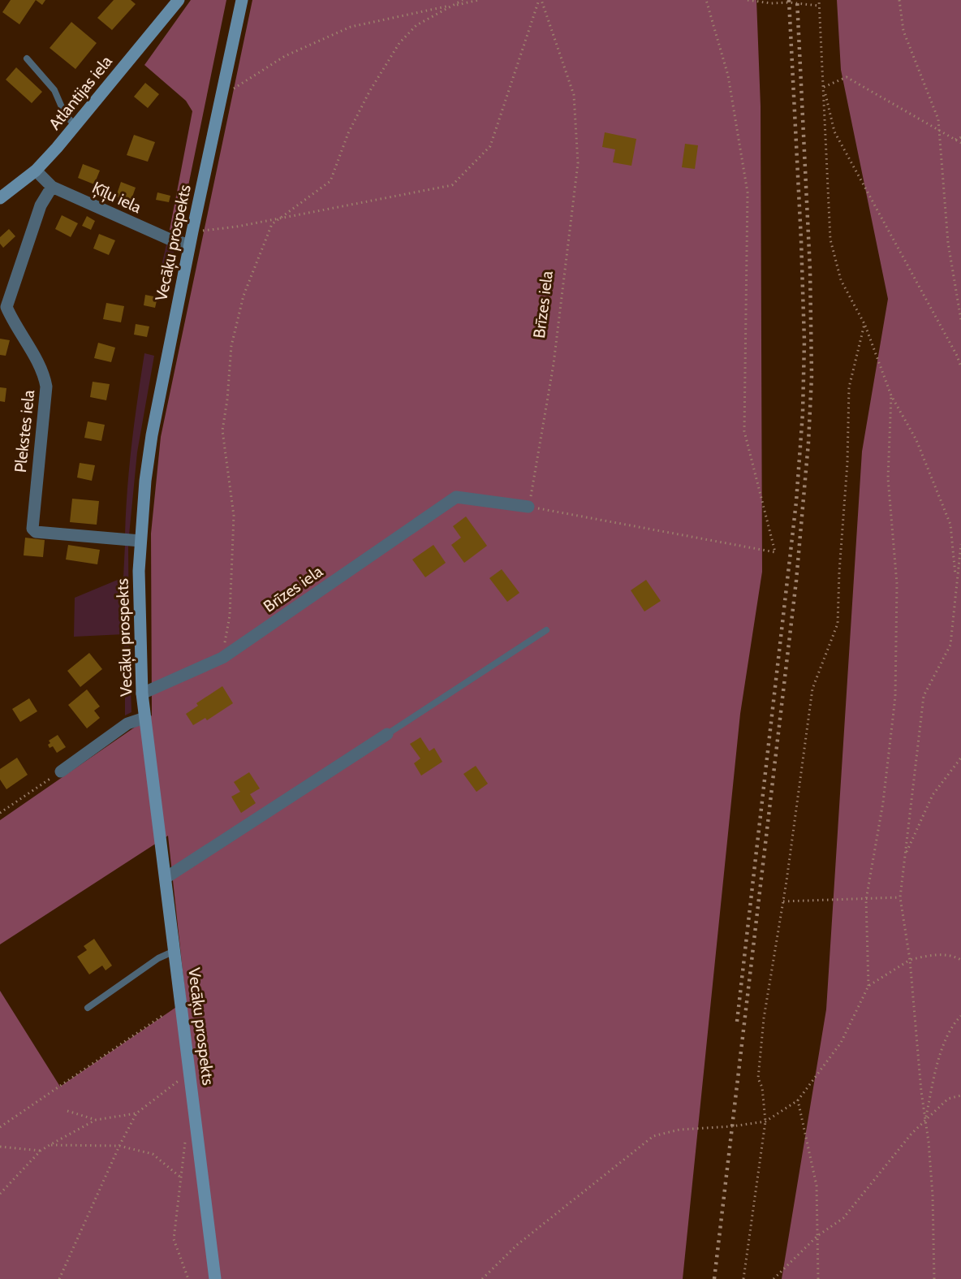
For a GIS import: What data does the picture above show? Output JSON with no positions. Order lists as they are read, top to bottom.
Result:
{
  "streets": {
    "main road": ["Atlantijas iela", "Vecāķu prospekts"],
    "street": ["Ķīļu iela", "Brīzes iela", "Plekstes iela"]
  },
  "crossings": [
    ["Atlantijas iela", "Ķīļu iela"],
    ["Ķīļu iela", "Vecāķu prospekts"],
    ["Ķīļu iela", "Plekstes iela"],
    ["Vecāķu prospekts", "Brīzes iela"],
    ["Vecāķu prospekts", "Plekstes iela"]
  ]
}
